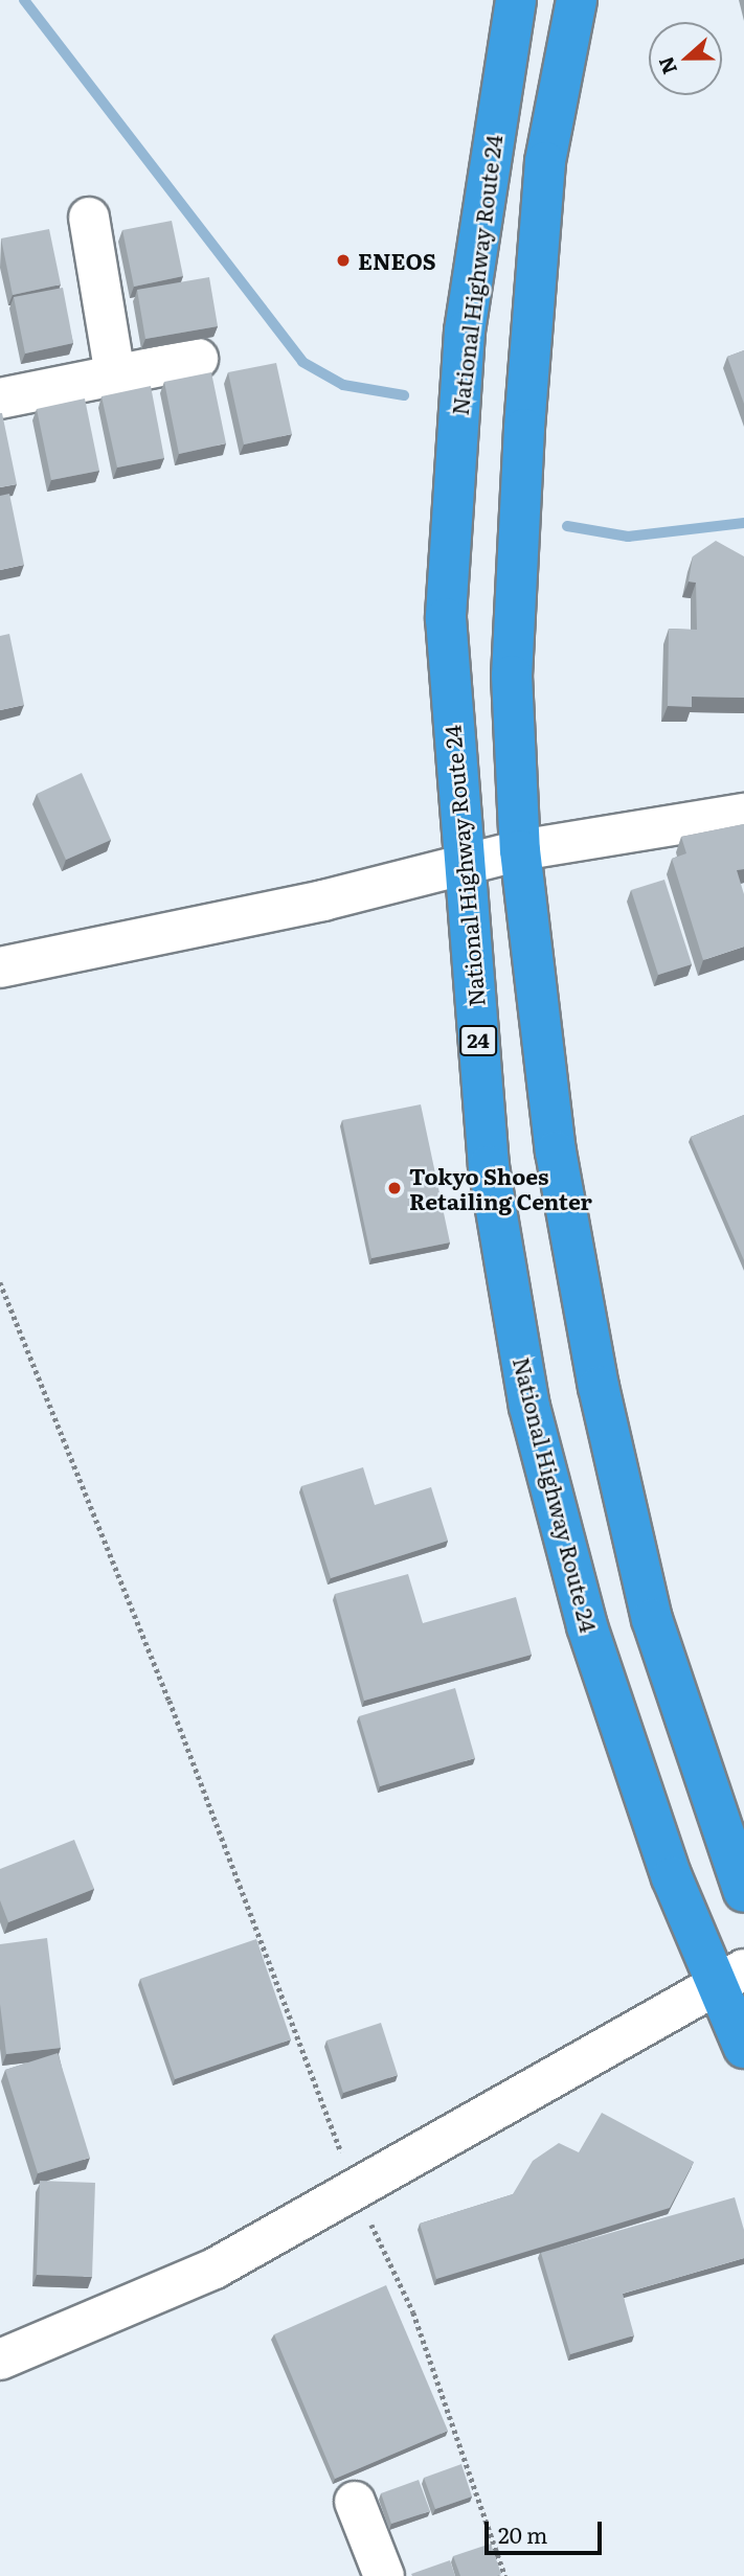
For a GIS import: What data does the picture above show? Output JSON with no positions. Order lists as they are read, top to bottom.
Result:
{
  "streets": {
    "highway": ["National Highway Route 24", "24"]
  },
  "places": ["ENEOS", "Tokyo Shoes Retailing Center"],
  "scale_bar": "20 m",
  "north": "left"
}
